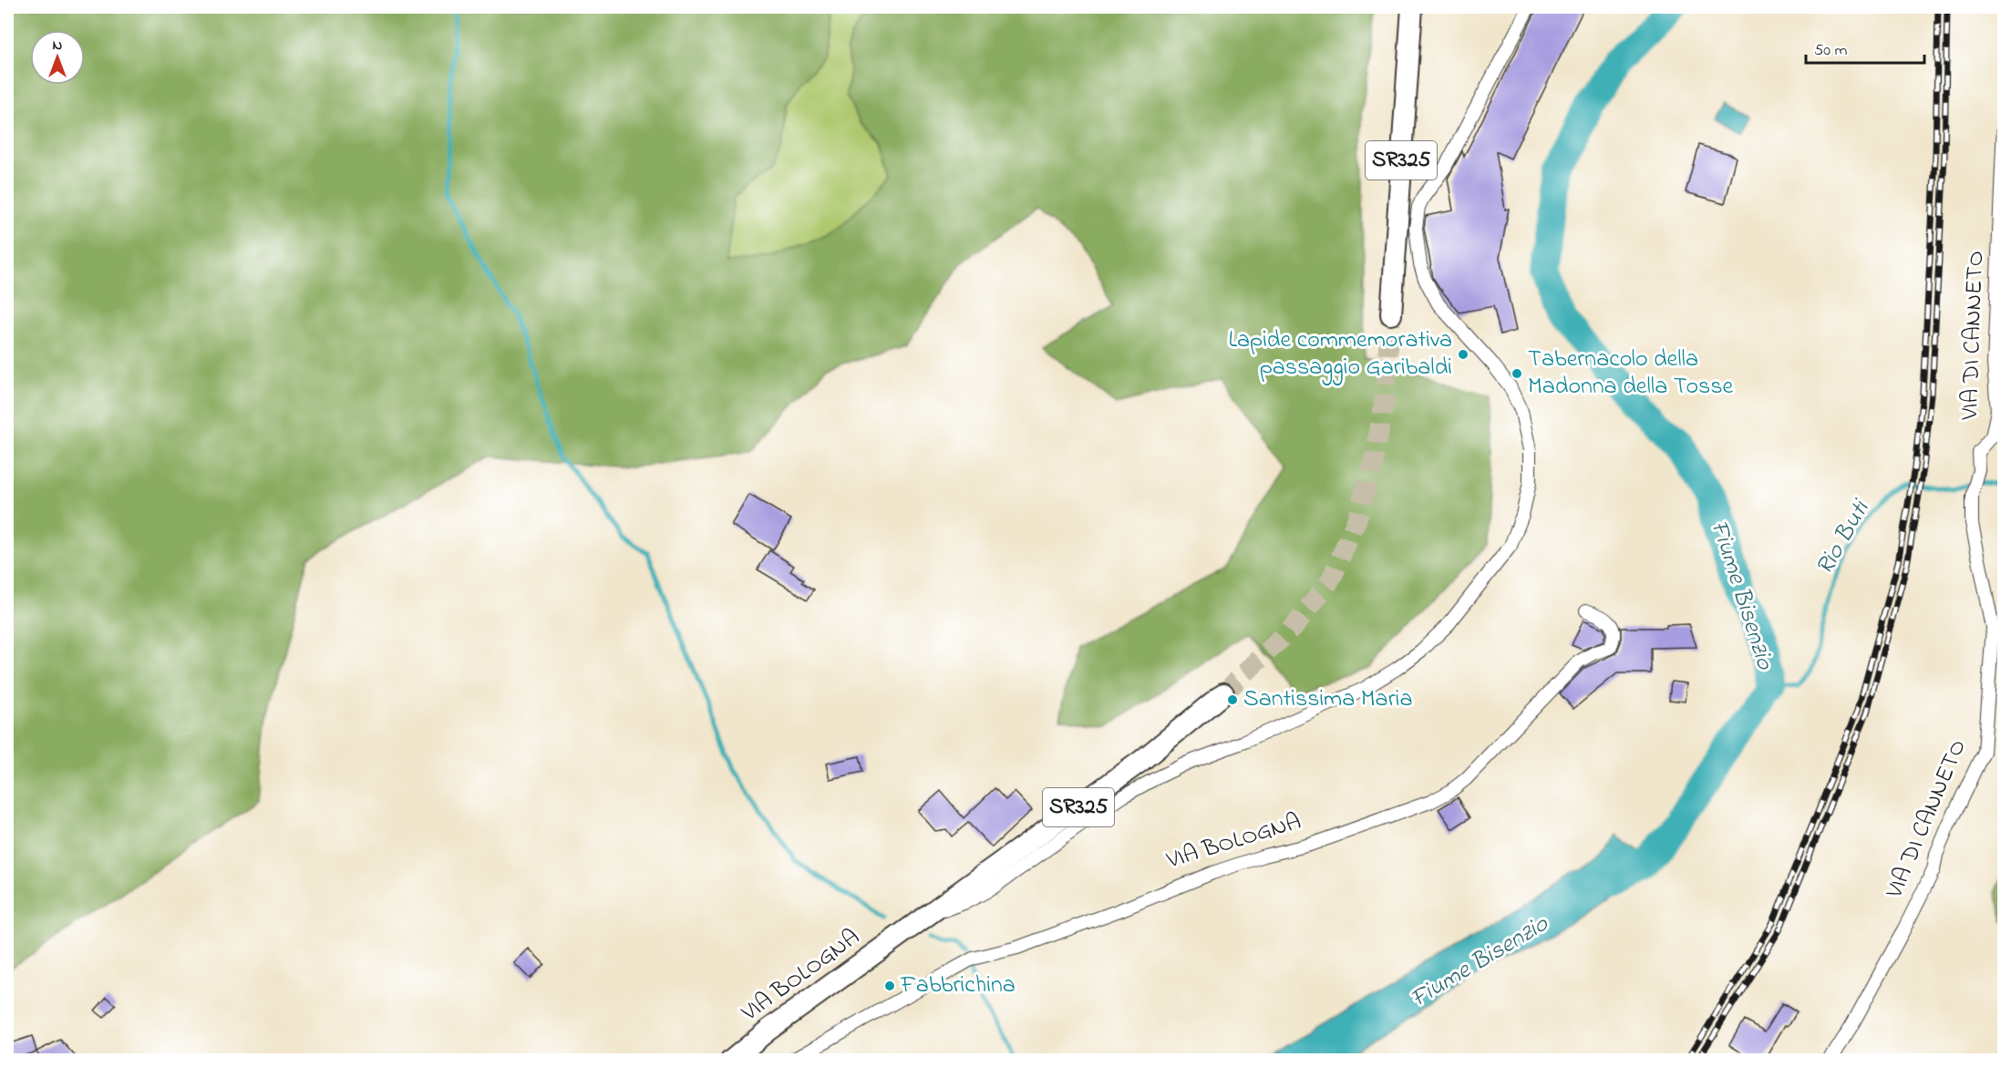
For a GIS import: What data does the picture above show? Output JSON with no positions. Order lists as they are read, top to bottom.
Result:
{
  "streets": {
    "main road": ["SR325", "VIA BOLOGNA"],
    "street": ["VIA DI CANNETO"]
  },
  "water": ["Rio Buti", "Fiume Bisenzio"],
  "places": [
    "Lapide commemorativa passaggio Garibaldi",
    "Tabernacolo della Madonna della Tosse",
    "Santissima Maria",
    "Fabbrichina"
  ],
  "scale_bar": "50 m",
  "north": "top"
}
